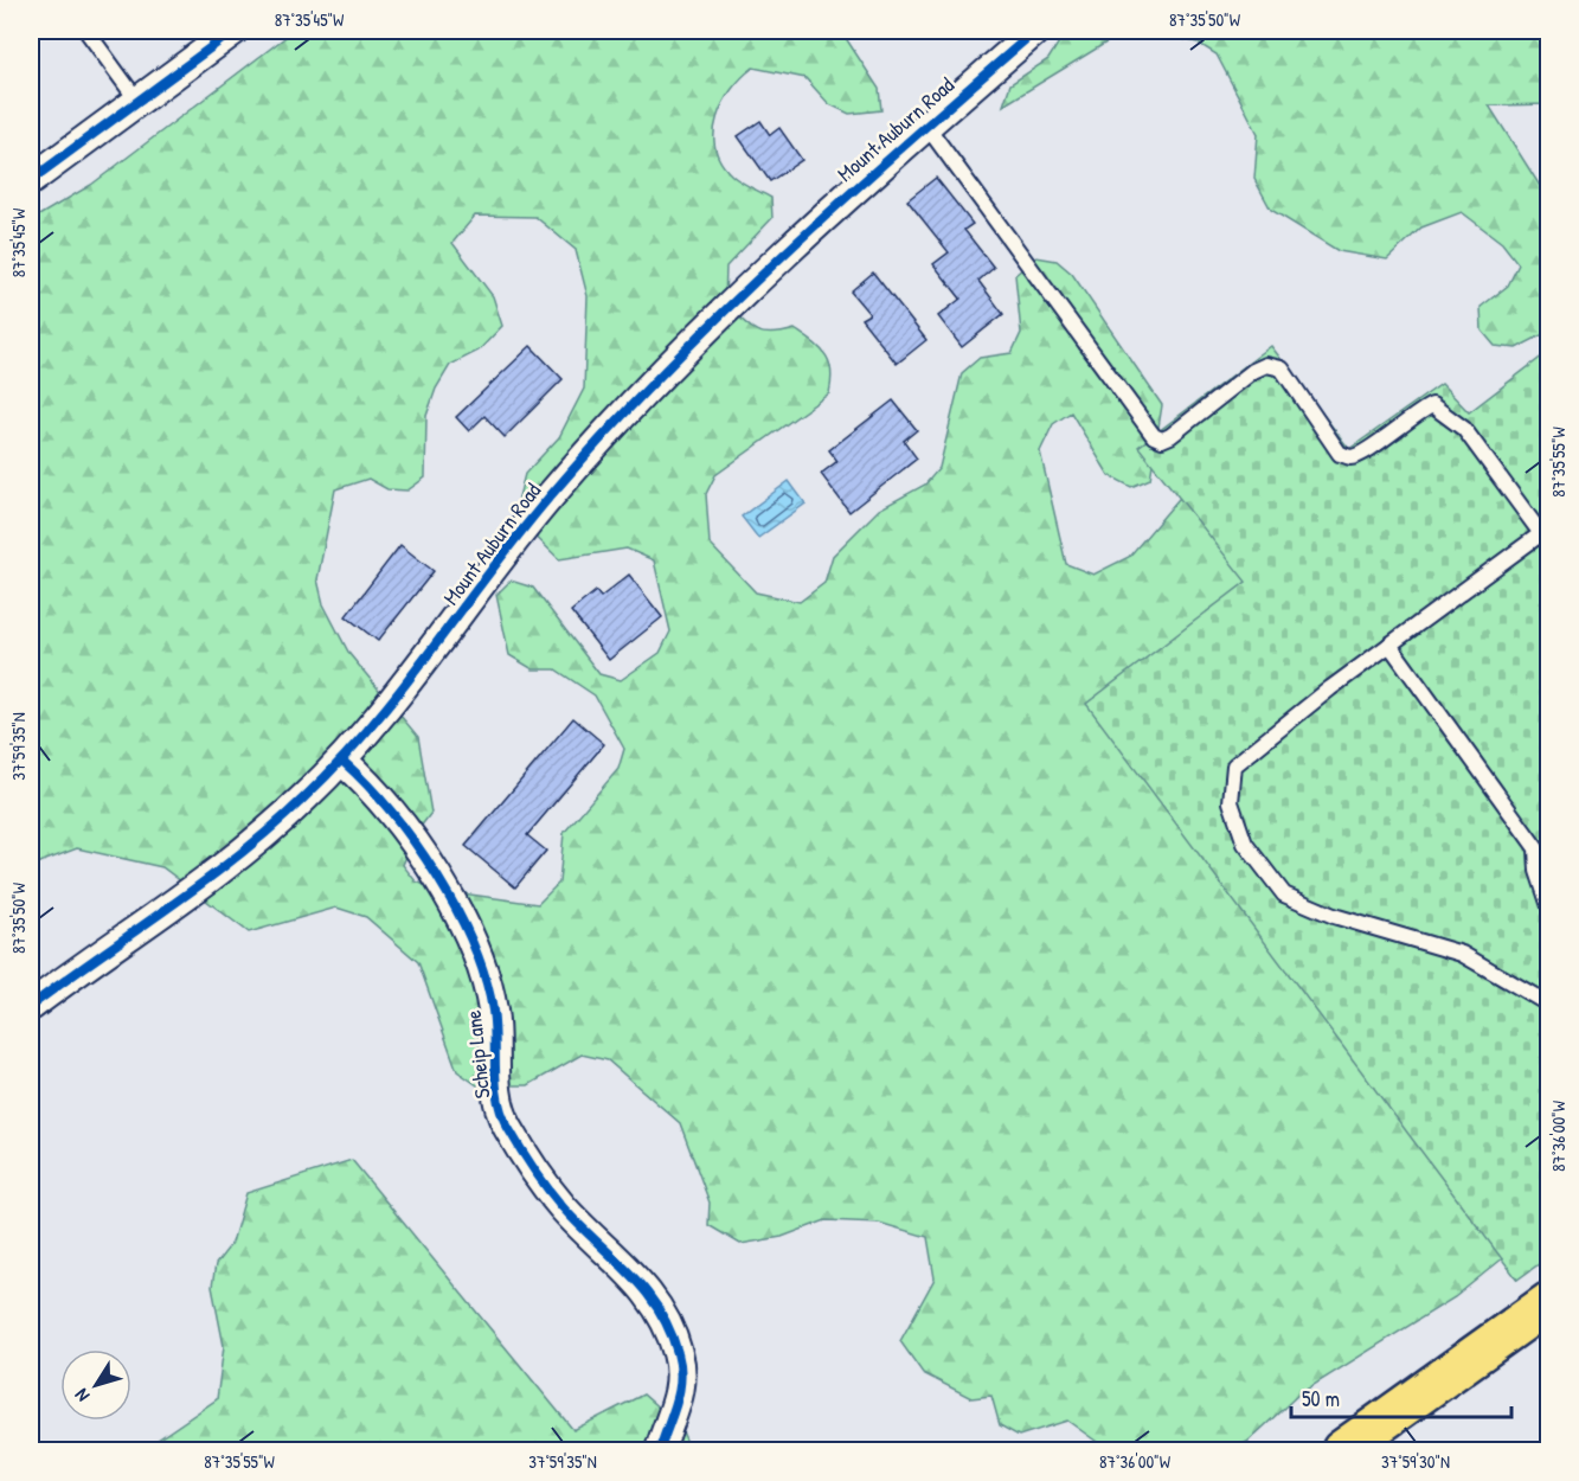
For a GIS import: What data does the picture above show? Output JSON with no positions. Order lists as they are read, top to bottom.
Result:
{
  "streets": {
    "street": ["Mount Auburn Road", "Scheip Lane"]
  },
  "crossings": [
    ["Mount Auburn Road", "Scheip Lane"]
  ],
  "scale_bar": "50 m",
  "north": "bottom left",
  "coordinates": [
    "87°35'45\"W",
    "87°35'50\"W",
    "87°35'55\"W",
    "37°59'35\"N",
    "87°36'00\"W",
    "37°59'30\"N"
  ]
}
